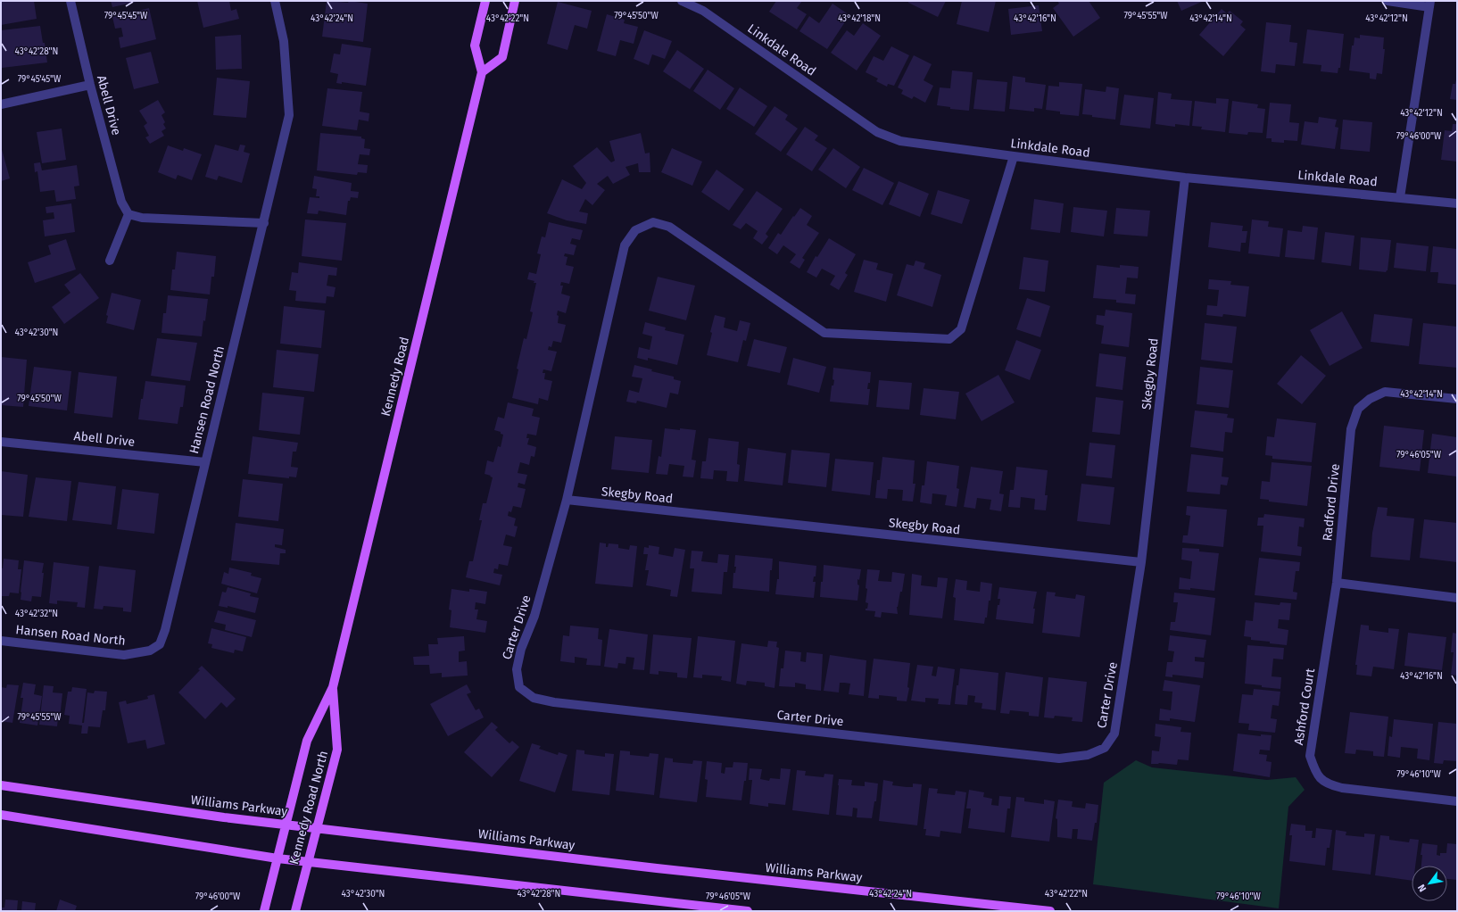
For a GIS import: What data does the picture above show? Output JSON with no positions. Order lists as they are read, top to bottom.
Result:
{
  "streets": {
    "main road": ["Kennedy Road", "Williams Parkway", "Kennedy Road North"],
    "street": [
      "Linkdale Road",
      "Abell Drive",
      "Skegby Road",
      "Hansen Road North",
      "Radford Drive",
      "Carter Drive",
      "Ashford Court"
    ]
  },
  "crossings": [
    ["Linkdale Road", "Skegby Road"],
    ["Abell Drive", "Hansen Road North"],
    ["Skegby Road", "Carter Drive"],
    ["Kennedy Road", "Kennedy Road North"],
    ["Radford Drive", "Ashford Court"],
    ["Williams Parkway", "Kennedy Road North"]
  ],
  "north": "bottom left",
  "coordinates": [
    "79°45'50\"W",
    "79°45'45\"W",
    "79°45'55\"W",
    "43°42'14\"N",
    "43°42'24\"N",
    "43°42'22\"N",
    "43°42'18\"N",
    "43°42'16\"N",
    "43°42'12\"N",
    "43°42'28\"N",
    "79°46'00\"W",
    "43°42'30\"N",
    "79°46'05\"W",
    "43°42'32\"N",
    "79°46'10\"W"
  ]
}
